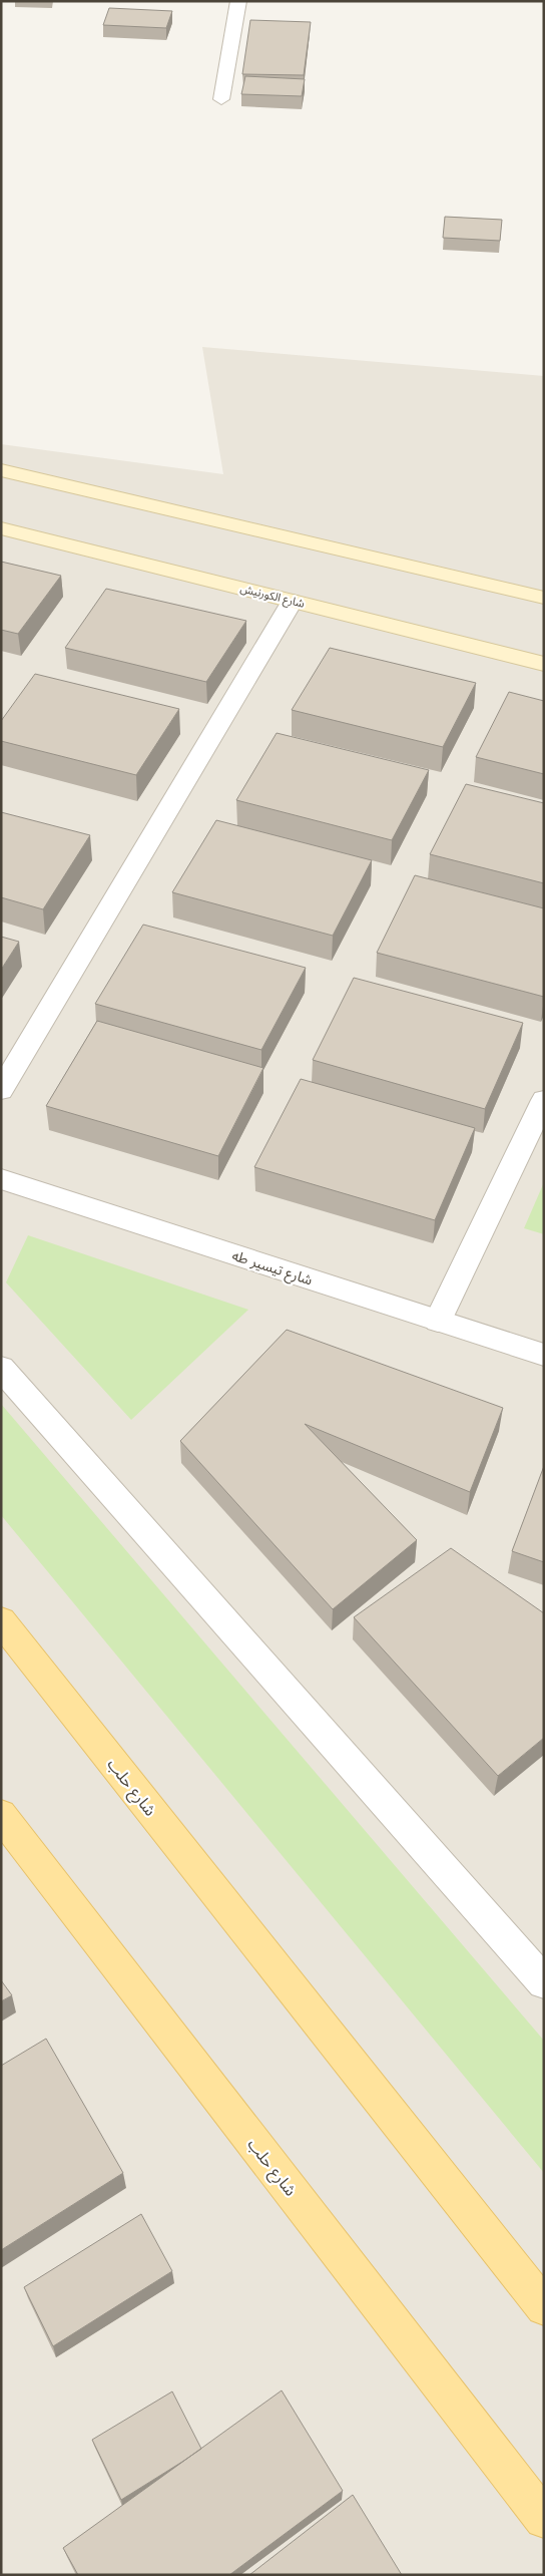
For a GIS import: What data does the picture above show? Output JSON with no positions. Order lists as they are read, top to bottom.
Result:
{
  "streets": {
    "main road": ["شارع الكورنيش", "شارع حلب"],
    "street": ["شارع تيسير طه"]
  }
}
